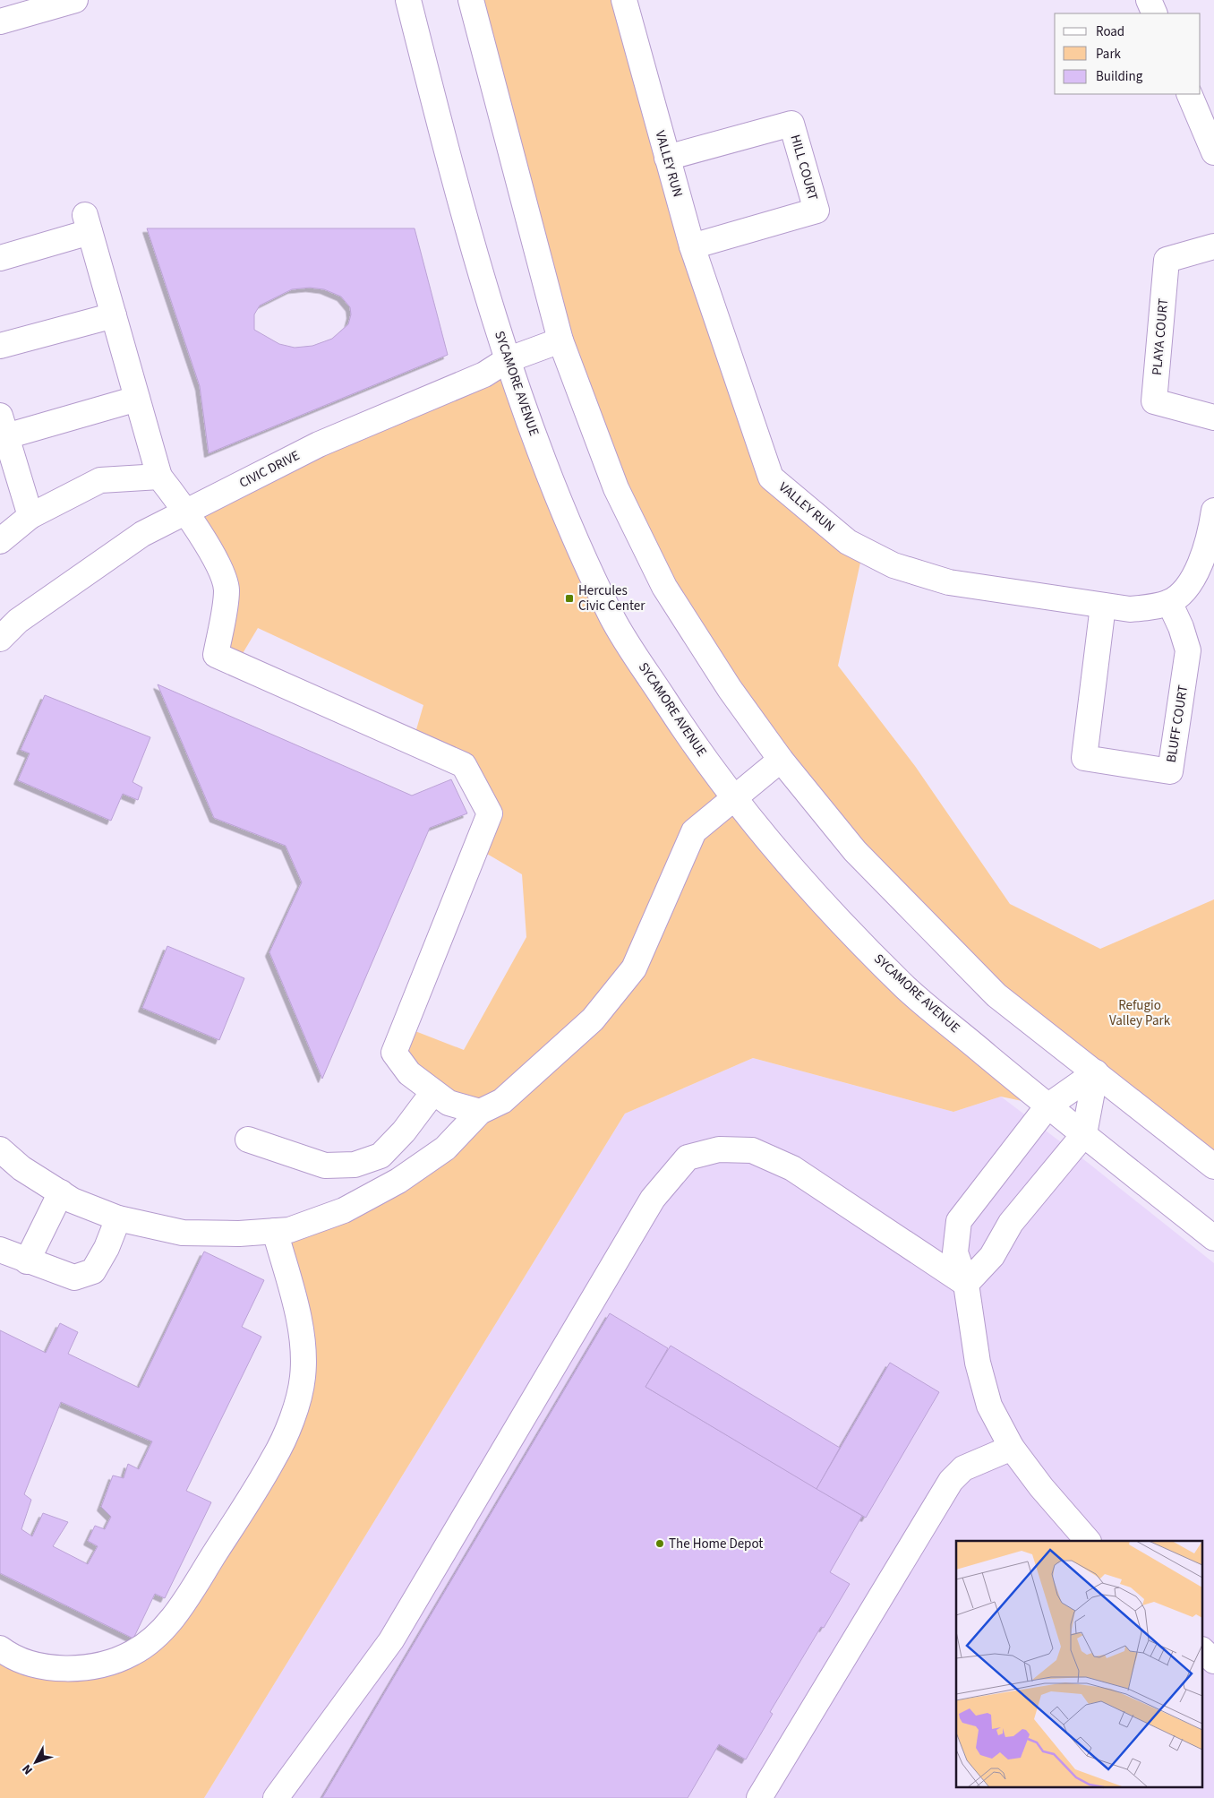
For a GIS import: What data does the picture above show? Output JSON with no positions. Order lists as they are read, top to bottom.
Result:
{
  "streets": {
    "main road": [
      "VALLEY RUN",
      "HILL COURT",
      "PLAYA COURT",
      "SYCAMORE AVENUE",
      "CIVIC DRIVE",
      "BLUFF COURT"
    ]
  },
  "crossings": [
    ["VALLEY RUN", "HILL COURT"],
    ["VALLEY RUN", "BLUFF COURT"],
    ["SYCAMORE AVENUE", "CIVIC DRIVE"]
  ],
  "parks": ["Refugio Valley Park"],
  "places": {
    "transit": ["Hercules Civic Center"],
    "other": ["The Home Depot"]
  },
  "legend": ["Road", "Park", "Building"],
  "north": "bottom left"
}
